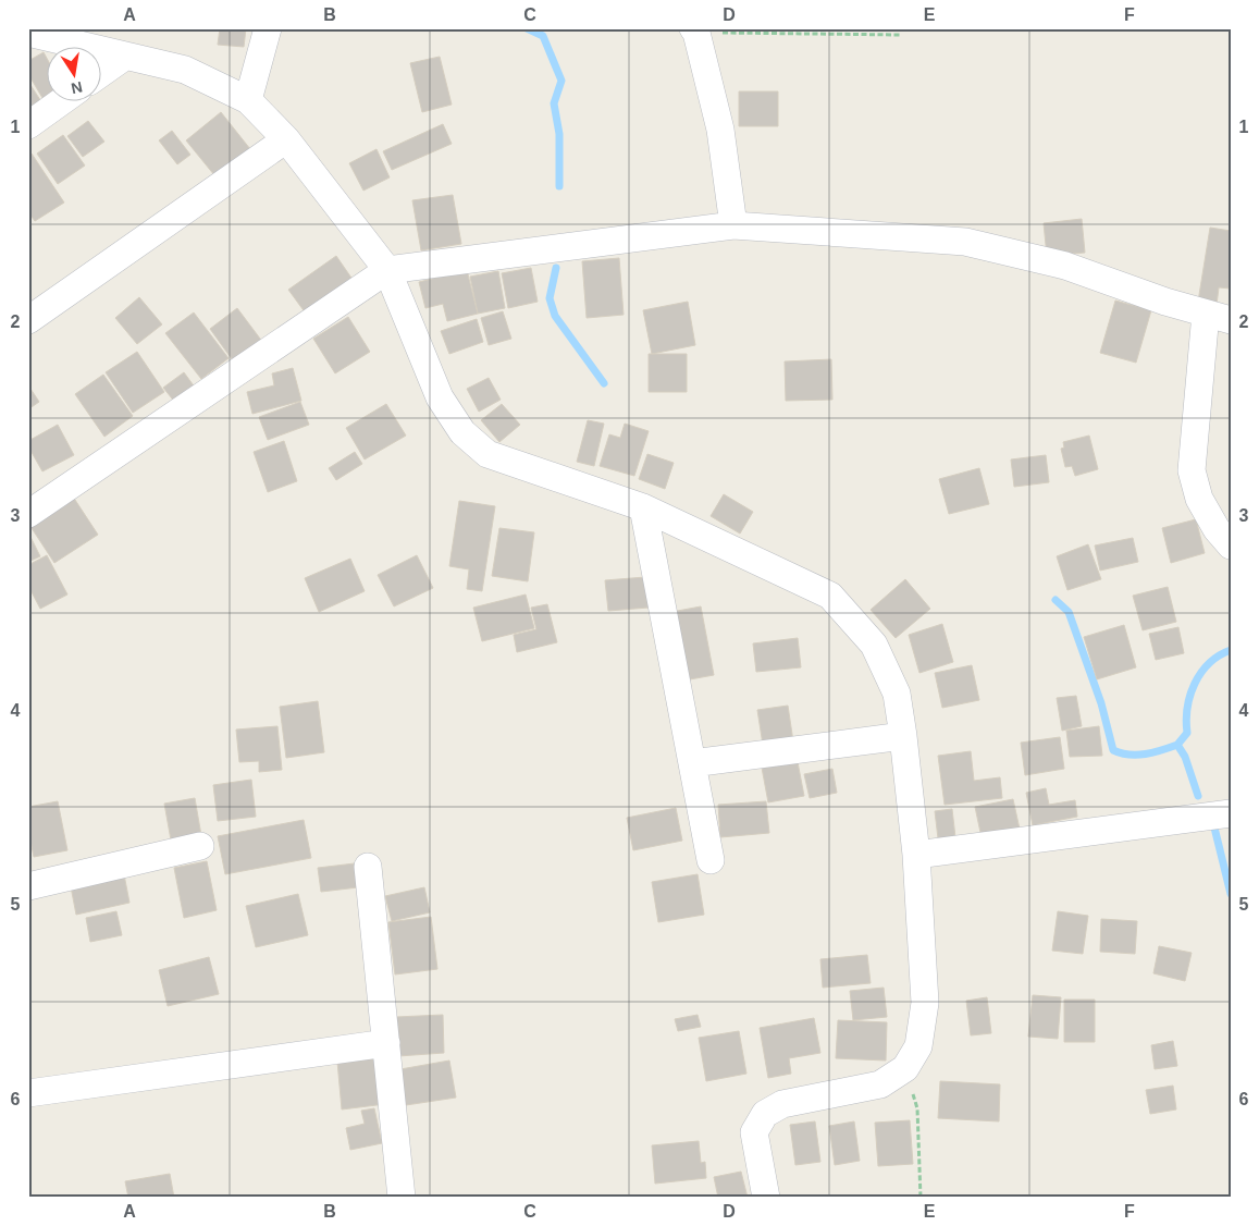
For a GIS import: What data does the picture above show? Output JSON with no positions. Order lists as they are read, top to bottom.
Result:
{
  "north": "bottom",
  "grid": {
    "columns": [
      "A",
      "B",
      "C",
      "D",
      "E",
      "F"
    ],
    "rows": [
      "1",
      "2",
      "3",
      "4",
      "5",
      "6"
    ]
  }
}
